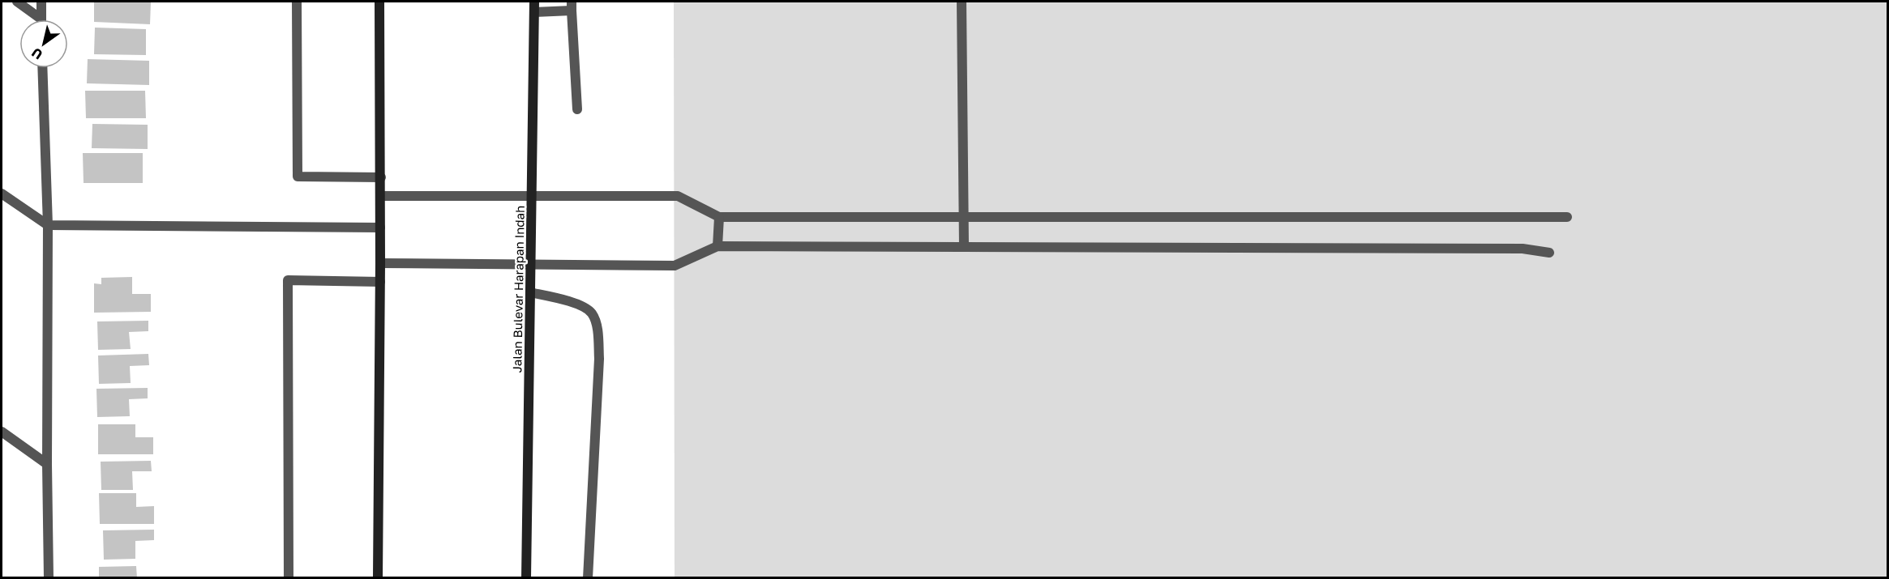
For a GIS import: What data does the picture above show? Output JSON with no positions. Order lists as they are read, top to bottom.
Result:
{
  "streets": {
    "street": ["Jalan Bulevar Harapan Indah"]
  },
  "north": "bottom left"
}
